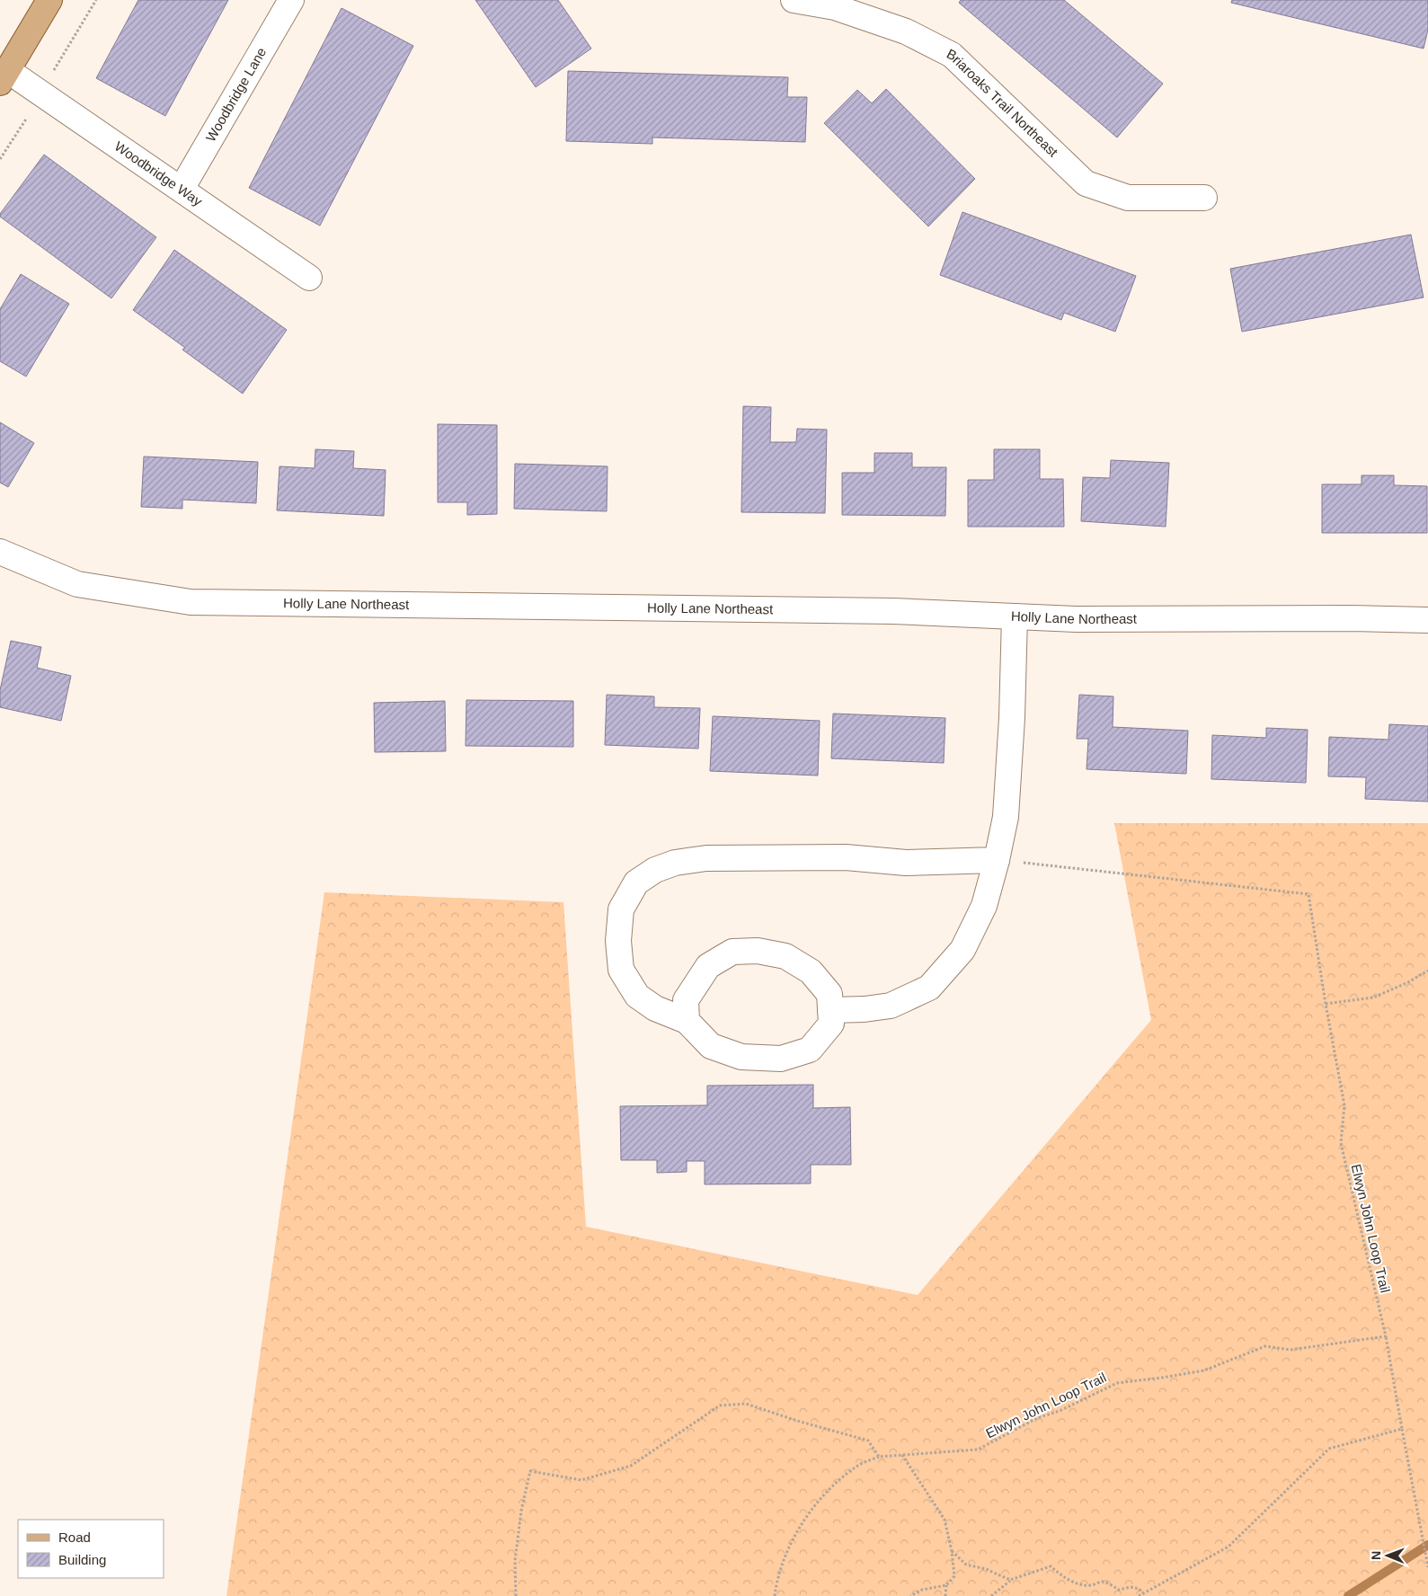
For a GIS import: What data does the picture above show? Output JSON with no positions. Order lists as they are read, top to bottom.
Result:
{
  "streets": {
    "street": [
      "Woodbridge Lane",
      "Briaroaks Trail Northeast",
      "Woodbridge Way",
      "Holly Lane Northeast"
    ],
    "path": ["Elwyn John Loop Trail"]
  },
  "crossings": [
    ["Woodbridge Lane", "Woodbridge Way"]
  ],
  "legend": ["Road", "Building"],
  "north": "left"
}
